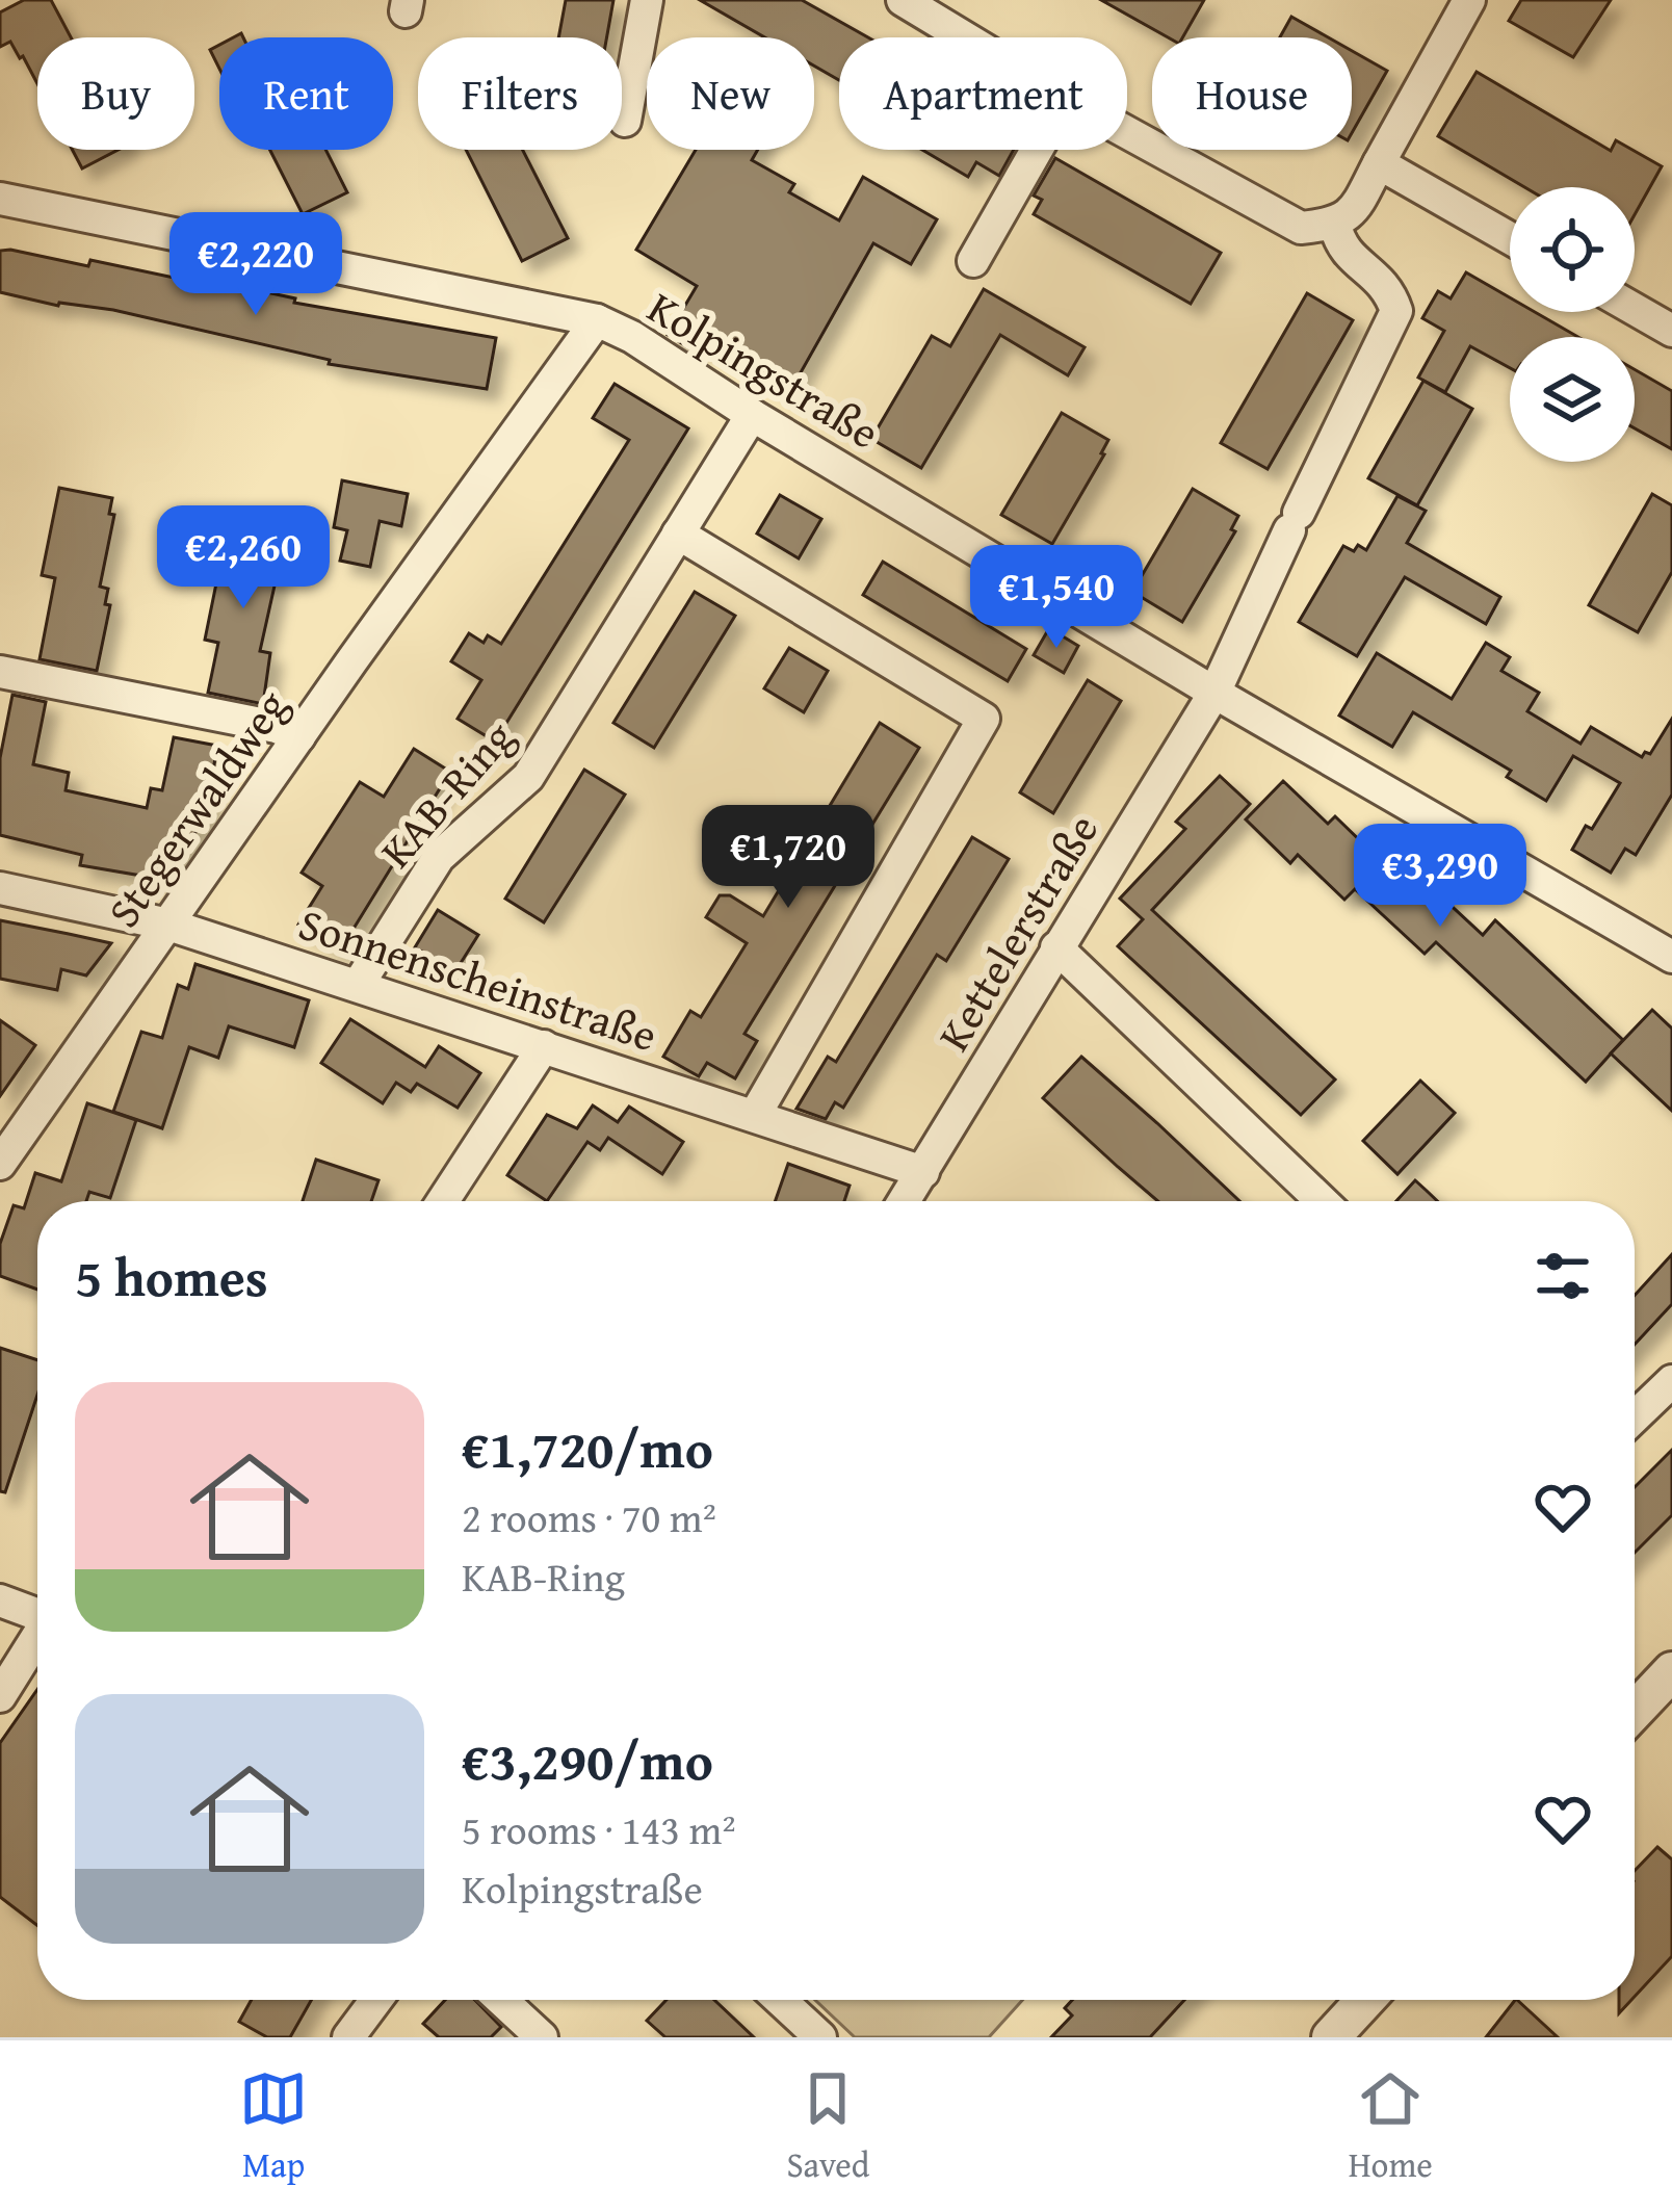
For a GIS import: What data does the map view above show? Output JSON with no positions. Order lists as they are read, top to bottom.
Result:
{
  "streets": {
    "street": [
      "Kolpingstraße",
      "KAB-Ring",
      "Stegerwaldweg",
      "Kettelerstraße",
      "Sonnenscheinstraße"
    ]
  },
  "crossings": [
    ["Kolpingstraße", "KAB-Ring"],
    ["Kolpingstraße", "Stegerwaldweg"],
    ["Kolpingstraße", "Kettelerstraße"],
    ["KAB-Ring", "Sonnenscheinstraße"],
    ["Stegerwaldweg", "Sonnenscheinstraße"],
    ["Kettelerstraße", "Sonnenscheinstraße"]
  ],
  "page": {
    "chip": [
      "Buy",
      "Rent",
      "Filters",
      "New",
      "Apartment",
      "House"
    ],
    "price": [
      "€2,220",
      "€2,260",
      "€1,540",
      "€1,720",
      "€3,290"
    ],
    "heading": "5 homes",
    "list": [
      {
        "name": "€1,720/mo",
        "note": "2 rooms · 70 m² · KAB-Ring"
      },
      {
        "name": "€3,290/mo",
        "note": "5 rooms · 143 m² · Kolpingstraße"
      }
    ],
    "tabs": ["Map", "Saved", "Home"]
  }
}
